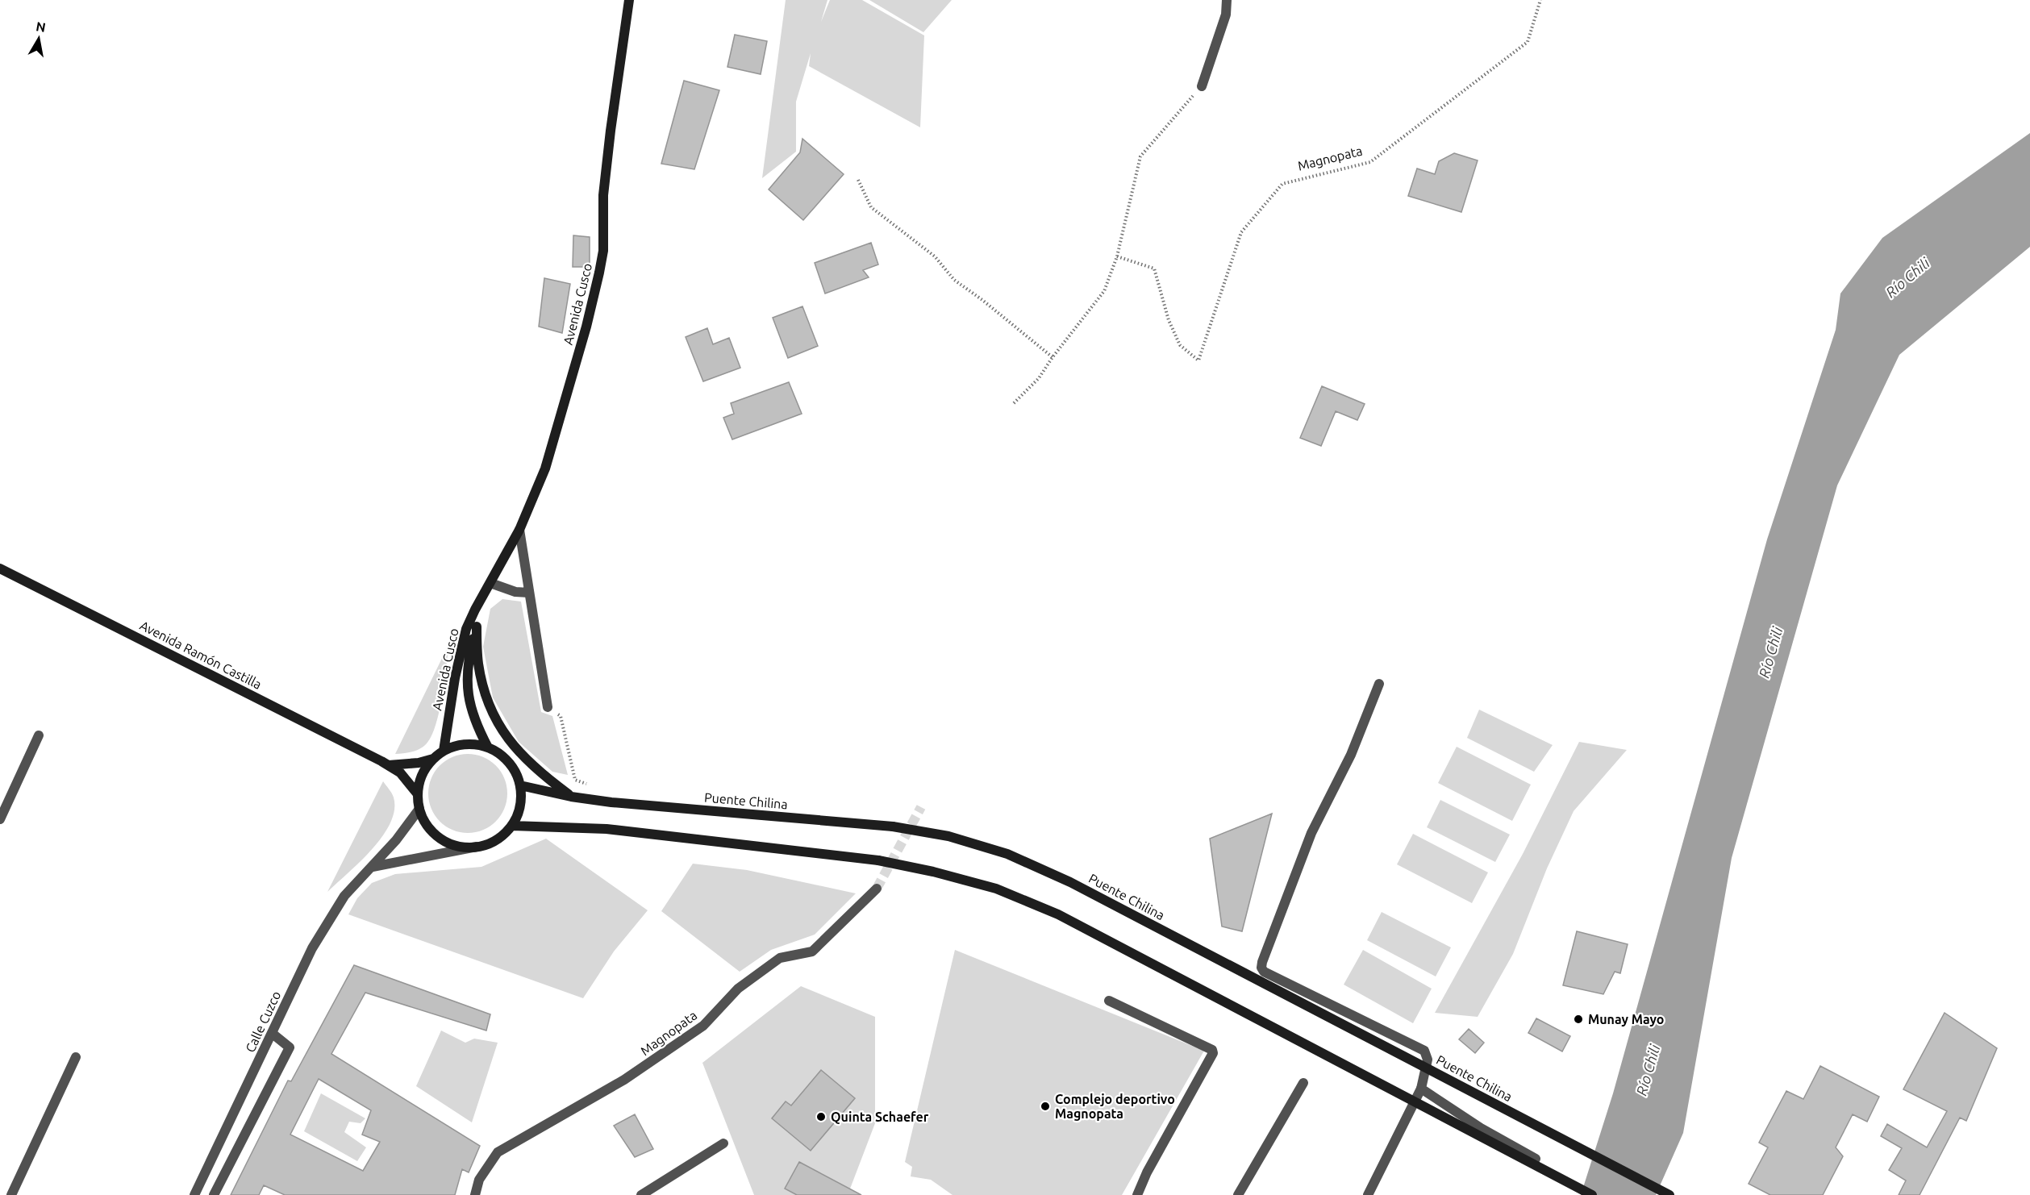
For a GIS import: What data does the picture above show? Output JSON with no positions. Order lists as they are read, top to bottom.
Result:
{
  "streets": {
    "main road": ["Avenida Cusco", "Avenida Ramón Castilla", "Puente Chilina"],
    "street": ["Magnopata", "Calle Cuzco"]
  },
  "crossings": [
    ["Avenida Cusco", "Avenida Ramón Castilla"],
    ["Avenida Cusco", "Puente Chilina"],
    ["Avenida Cusco", "Calle Cuzco"],
    ["Avenida Ramón Castilla", "Puente Chilina"],
    ["Avenida Ramón Castilla", "Calle Cuzco"],
    ["Puente Chilina", "Calle Cuzco"]
  ],
  "water": ["Río Chili"],
  "places": ["Munay Mayo", "Complejo deportivo Magnopata", "Quinta Schaefer"],
  "north": "top"
}
